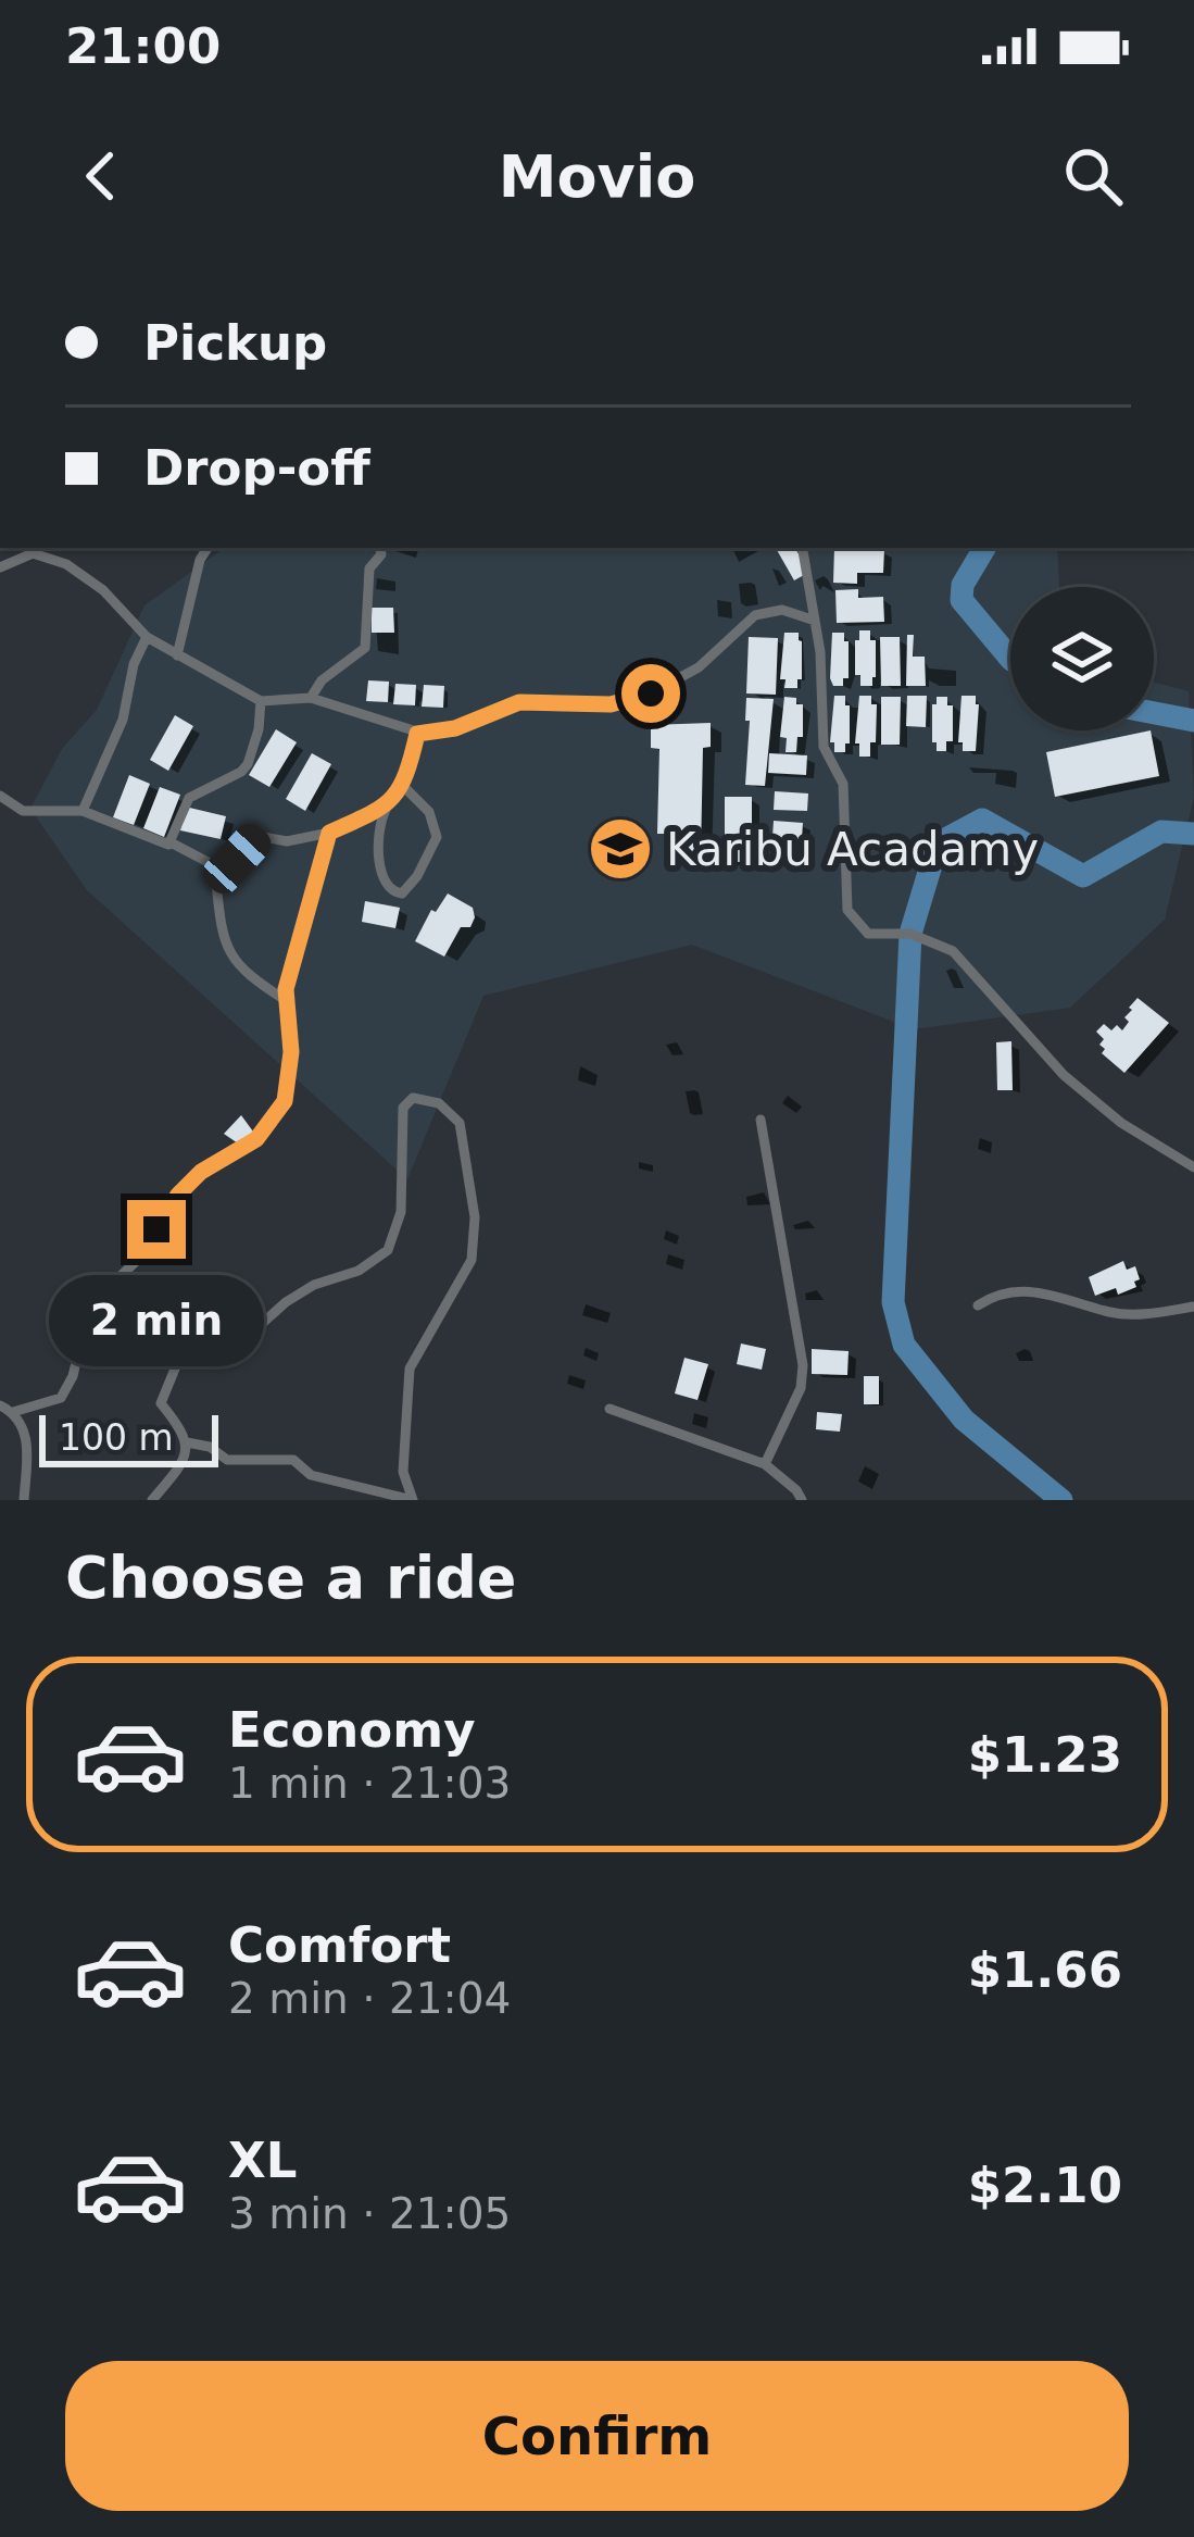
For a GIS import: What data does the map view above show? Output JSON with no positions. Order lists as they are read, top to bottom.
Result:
{
  "places": {
    "school or university": ["Karibu Acadamy"]
  },
  "scale_bar": "100 m",
  "page": {
    "status": "21:00",
    "header": "Movio",
    "banner": ["Pickup", "Drop-off"],
    "bubble": "2 min",
    "scale": "100 m",
    "heading": "Choose a ride",
    "list": [
      {
        "name": "Economy",
        "note": "1 min · 21:03",
        "value": "$1.23"
      },
      {
        "name": "Comfort",
        "note": "2 min · 21:04",
        "value": "$1.66"
      },
      {
        "name": "XL",
        "note": "3 min · 21:05",
        "value": "$2.10"
      }
    ],
    "buttons": "Confirm"
  }
}
